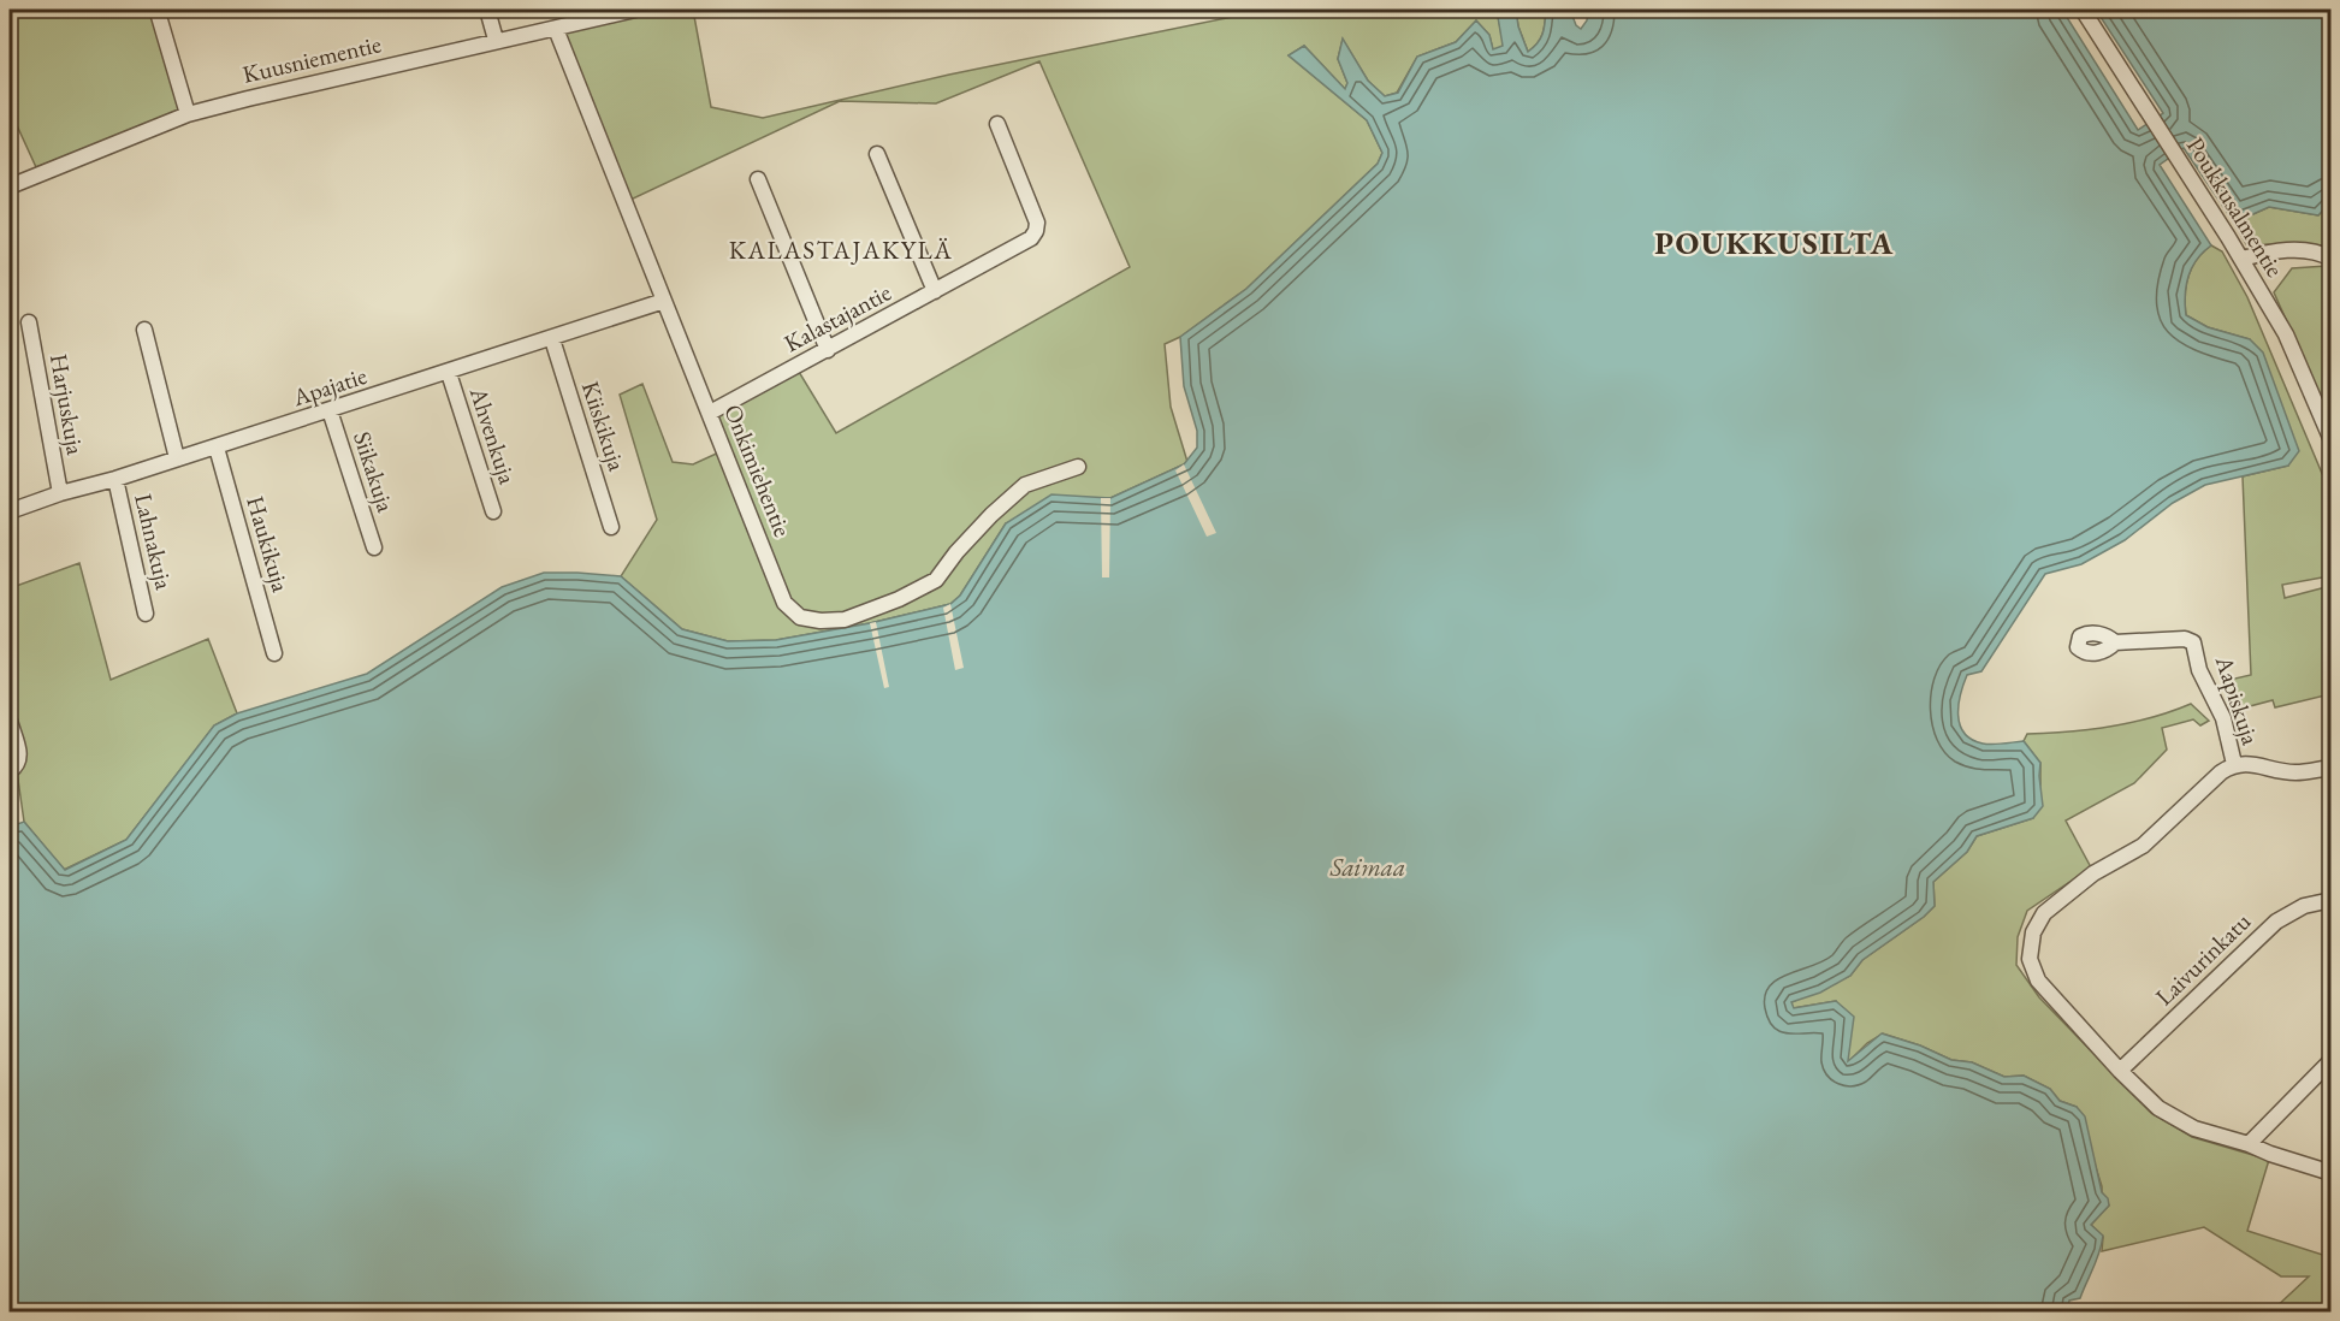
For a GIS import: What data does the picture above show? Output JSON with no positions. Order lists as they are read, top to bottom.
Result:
{
  "streets": {
    "street": [
      "Kuusniementie",
      "Poukkusalmentie",
      "Kalastajantie",
      "Apajatie",
      "Harjuskuja",
      "Kiiskikuja",
      "Ahvenkuja",
      "Onkimiehentie",
      "Siikakuja",
      "Lahnakuja",
      "Haukikuja",
      "Aapiskuja",
      "Laivurinkatu"
    ]
  },
  "crossings": [
    ["Kuusniementie", "Onkimiehentie"],
    ["Kalastajantie", "Onkimiehentie"],
    ["Apajatie", "Harjuskuja"],
    ["Apajatie", "Kiiskikuja"],
    ["Apajatie", "Ahvenkuja"],
    ["Apajatie", "Onkimiehentie"],
    ["Apajatie", "Siikakuja"],
    ["Apajatie", "Lahnakuja"],
    ["Apajatie", "Haukikuja"]
  ],
  "districts": ["POUKKUSILTA", "KALASTAJAKYLÄ"],
  "water": ["Saimaa"]
}
